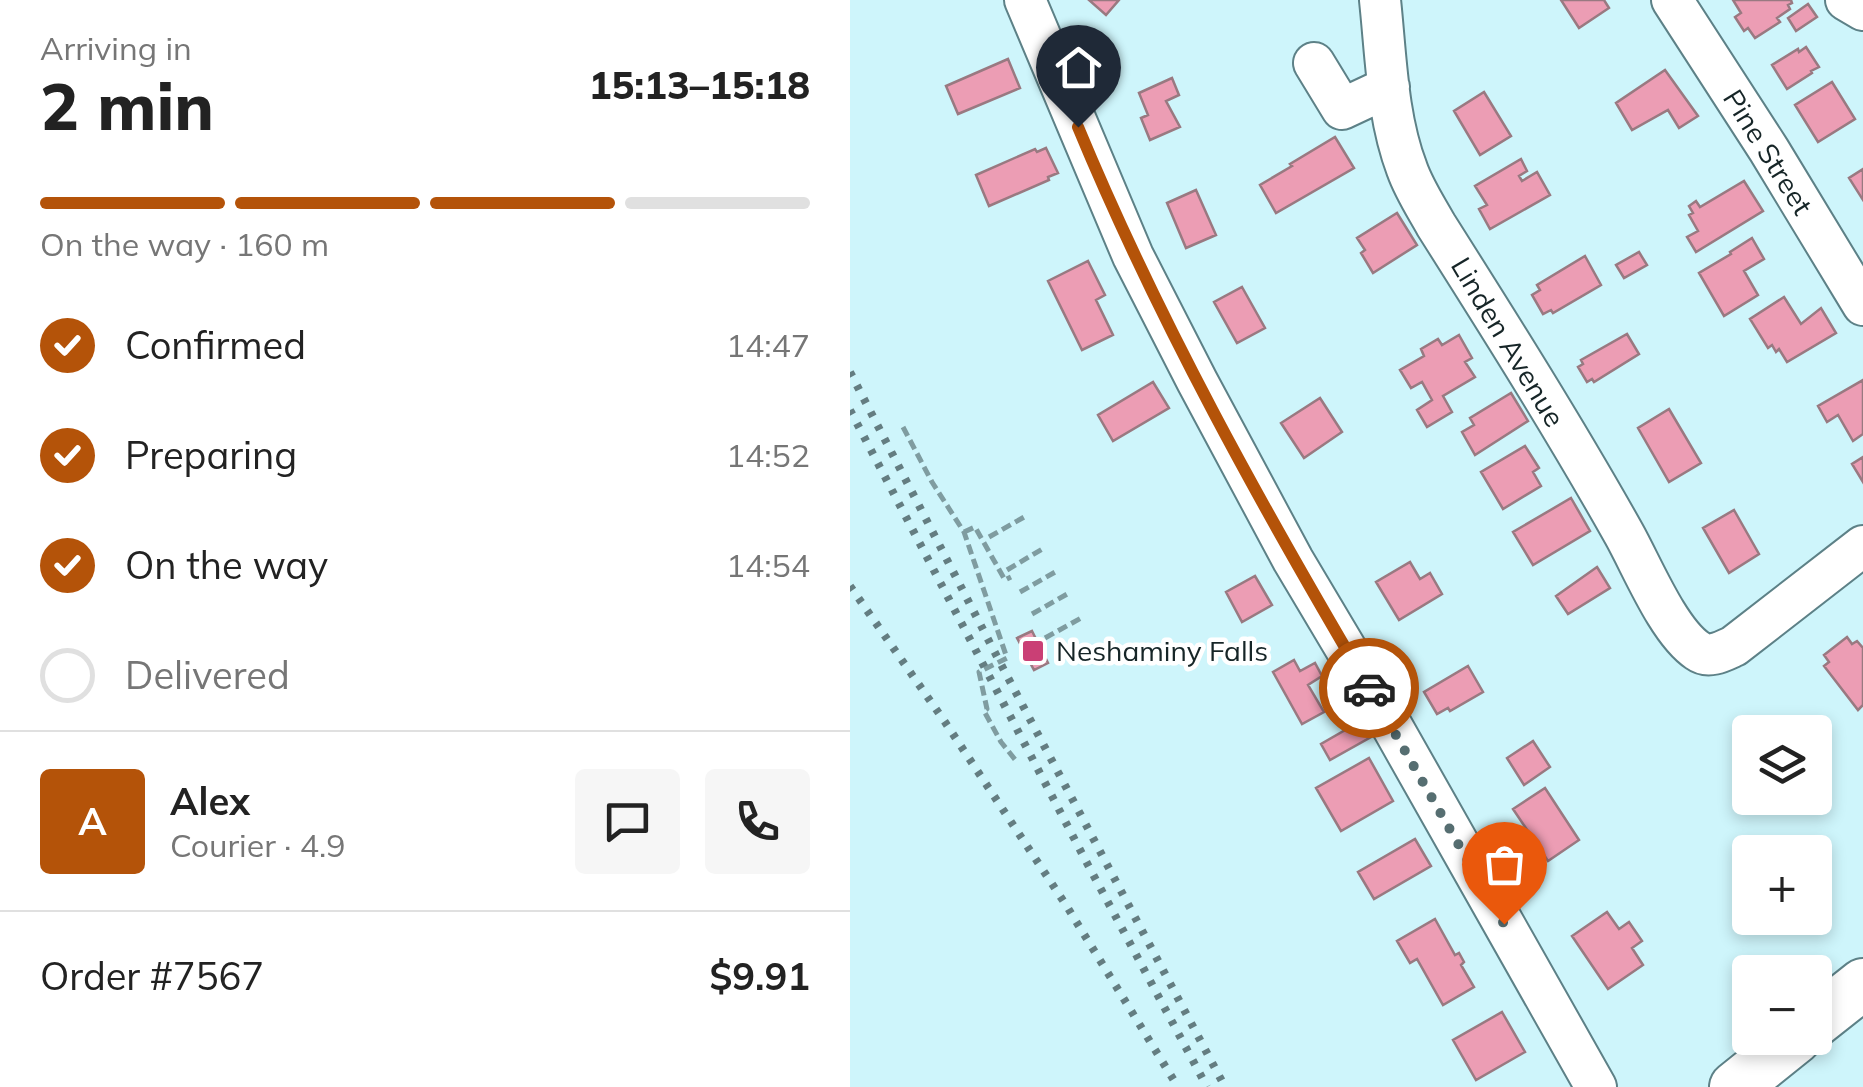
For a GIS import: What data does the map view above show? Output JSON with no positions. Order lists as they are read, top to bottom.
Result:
{
  "streets": {
    "street": ["Pine Street", "Linden Avenue"]
  },
  "places": {
    "transit": ["Neshaminy Falls"]
  },
  "page": {
    "heading": ["2 min", "Arriving in", "15:13–15:18"],
    "panel": [
      "Alex",
      "Courier · 4.9",
      "Order #7567",
      "$9.91"
    ],
    "bar": "On the way · 160 m",
    "list": [
      ["Confirmed", "14:47"],
      ["Preparing", "14:52"],
      ["On the way", "14:54"],
      "Delivered"
    ],
    "map_buttons": ["+", "−"],
    "round": "A"
  }
}
